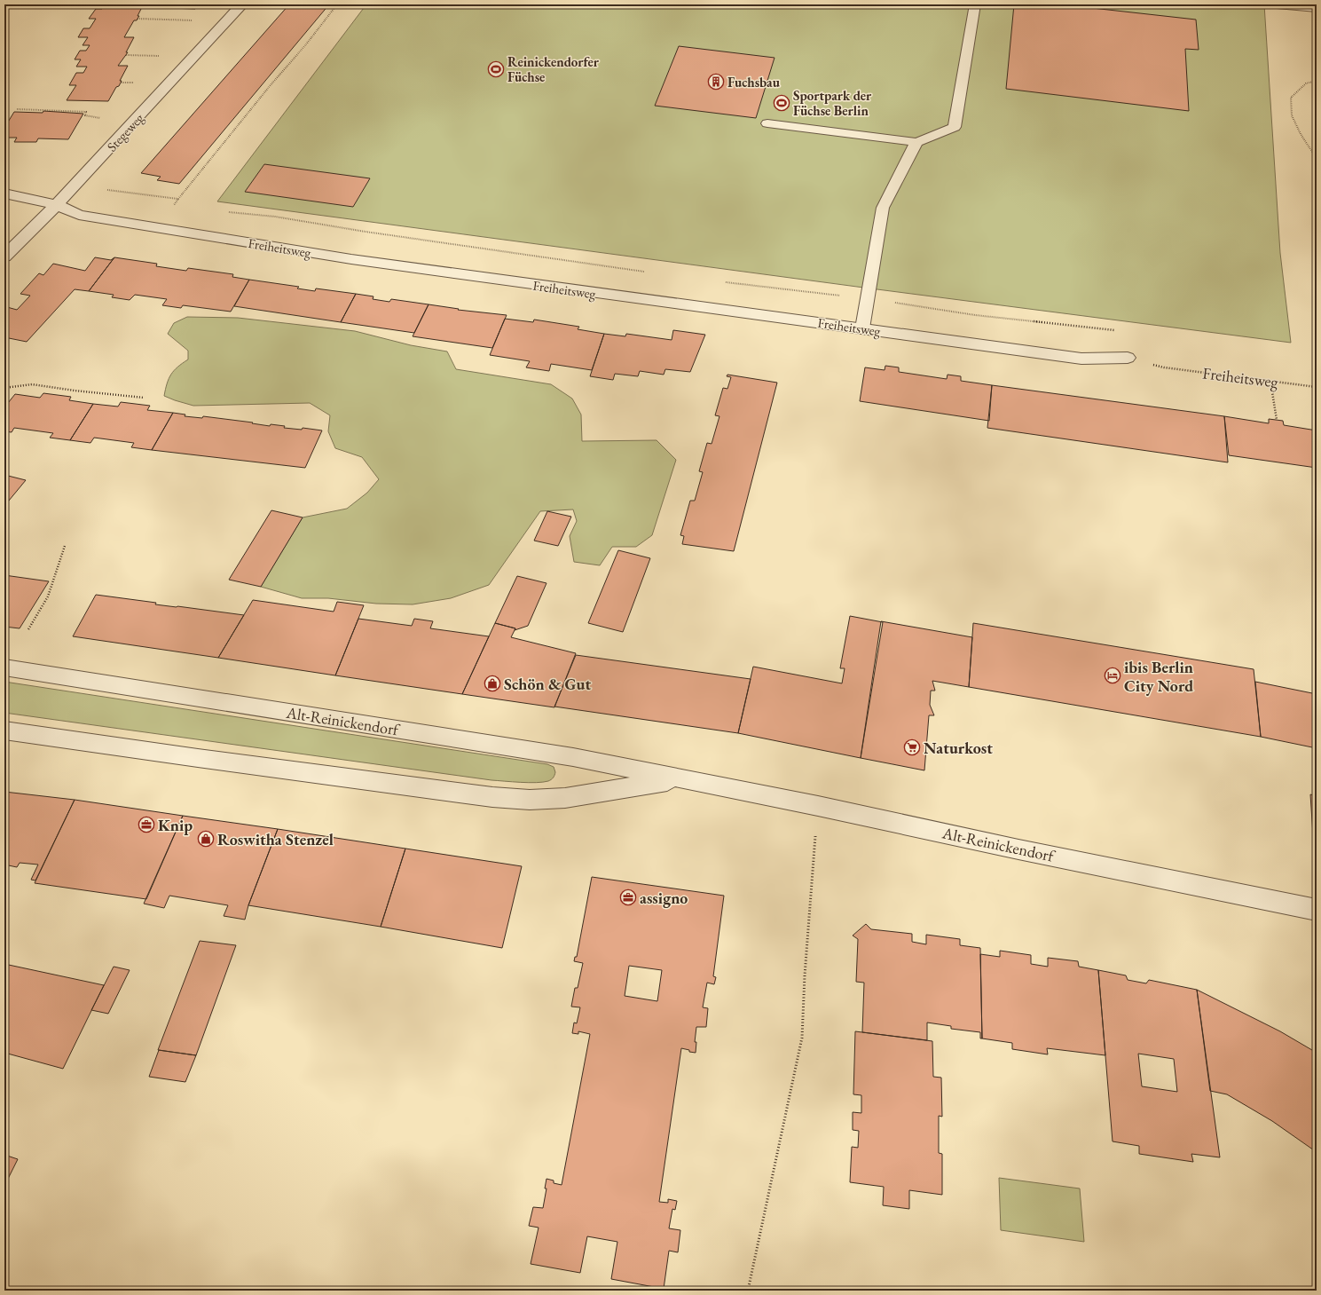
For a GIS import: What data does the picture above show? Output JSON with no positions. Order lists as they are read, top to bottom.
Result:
{
  "streets": {
    "street": ["Stegeweg", "Freiheitsweg", "Alt-Reinickendorf"]
  },
  "crossings": [
    ["Stegeweg", "Freiheitsweg"]
  ],
  "places": {
    "sports": ["Reinickendorfer Füchse", "Sportpark der Füchse Berlin"],
    "building": ["Fuchsbau"],
    "hotel": ["ibis Berlin City Nord"],
    "shop": ["Schön & Gut", "Roswitha Stenzel"],
    "supermarket": ["Naturkost"],
    "office": ["Knip", "assigno"]
  }
}
